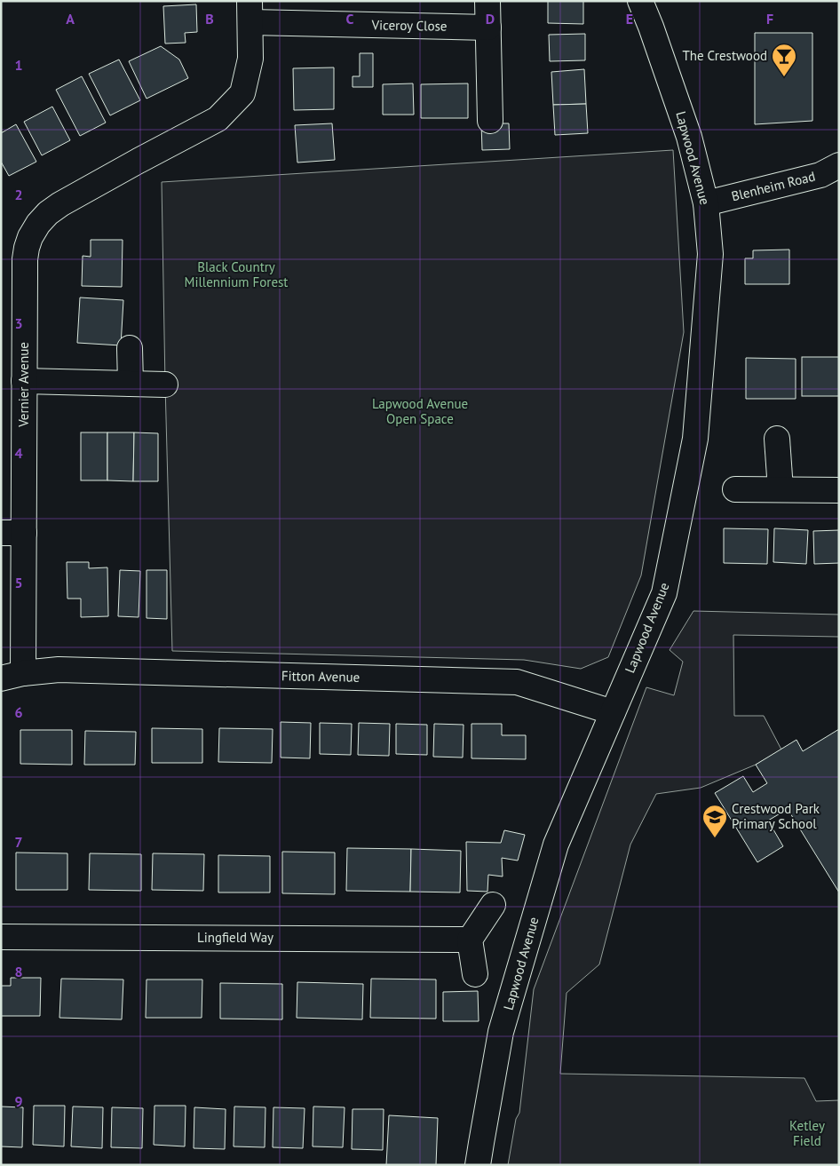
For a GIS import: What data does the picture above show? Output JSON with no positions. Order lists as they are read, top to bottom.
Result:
{
  "streets": {
    "street": [
      "Viceroy Close",
      "Lapwood Avenue",
      "Blenheim Road",
      "Vernier Avenue",
      "Fitton Avenue",
      "Lingfield Way"
    ]
  },
  "crossings": [
    ["Viceroy Close", "Vernier Avenue"],
    ["Lapwood Avenue", "Blenheim Road"],
    ["Lapwood Avenue", "Fitton Avenue"],
    ["Vernier Avenue", "Fitton Avenue"]
  ],
  "parks": ["Black Country Millennium Forest", "Lapwood Avenue Open Space", "Ketley Field"],
  "places": {
    "bar": ["The Crestwood"],
    "school or university": ["Crestwood Park Primary School"]
  },
  "grid": {
    "columns": [
      "A",
      "B",
      "C",
      "D",
      "E",
      "F"
    ],
    "rows": [
      "1",
      "2",
      "3",
      "4",
      "5",
      "6",
      "7",
      "8",
      "9"
    ]
  }
}
